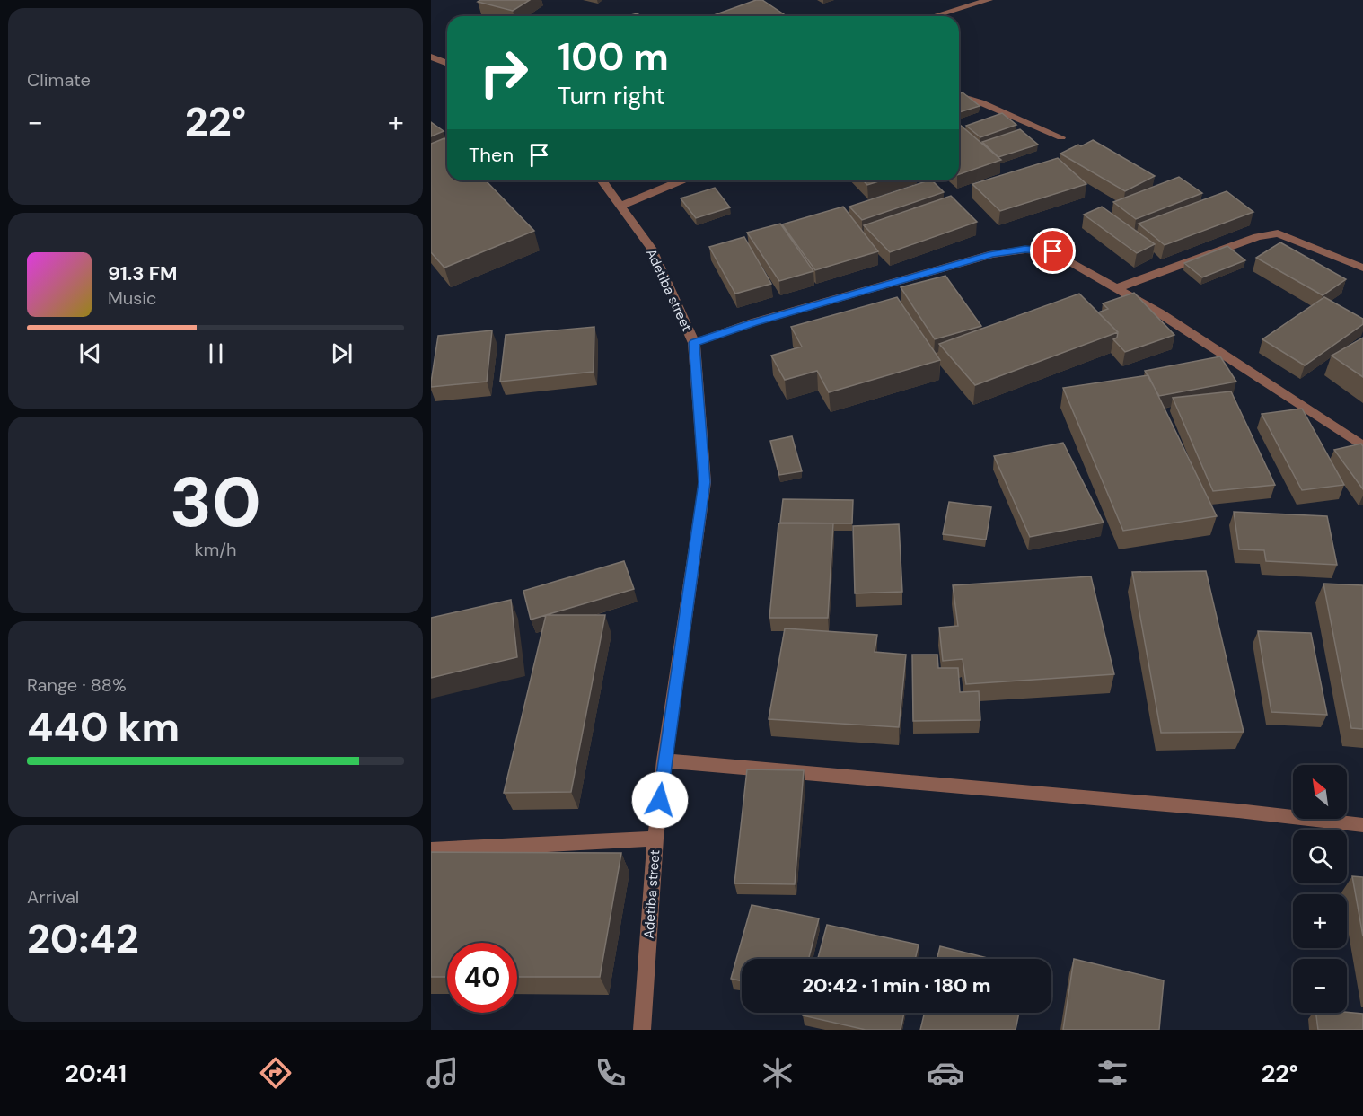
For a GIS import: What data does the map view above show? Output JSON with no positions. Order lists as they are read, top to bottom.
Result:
{
  "streets": {
    "street": ["Adetiba street"]
  },
  "north": "top left",
  "page": {
    "tile": [
      "Climate",
      ["30", "km/h"],
      ["Range · 88%", "440 km"],
      ["Arrival", "20:42"]
    ],
    "turn": ["100 m", "Turn right"],
    "heat": ["−", "22°", "+"],
    "then": "Then",
    "song": ["91.3 FM", "Music"],
    "map_buttons": ["+", "−"],
    "limit": "40",
    "trip": "20:42 · 1 min · 180 m",
    "tabs": ["20:41", "22°"]
  }
}
